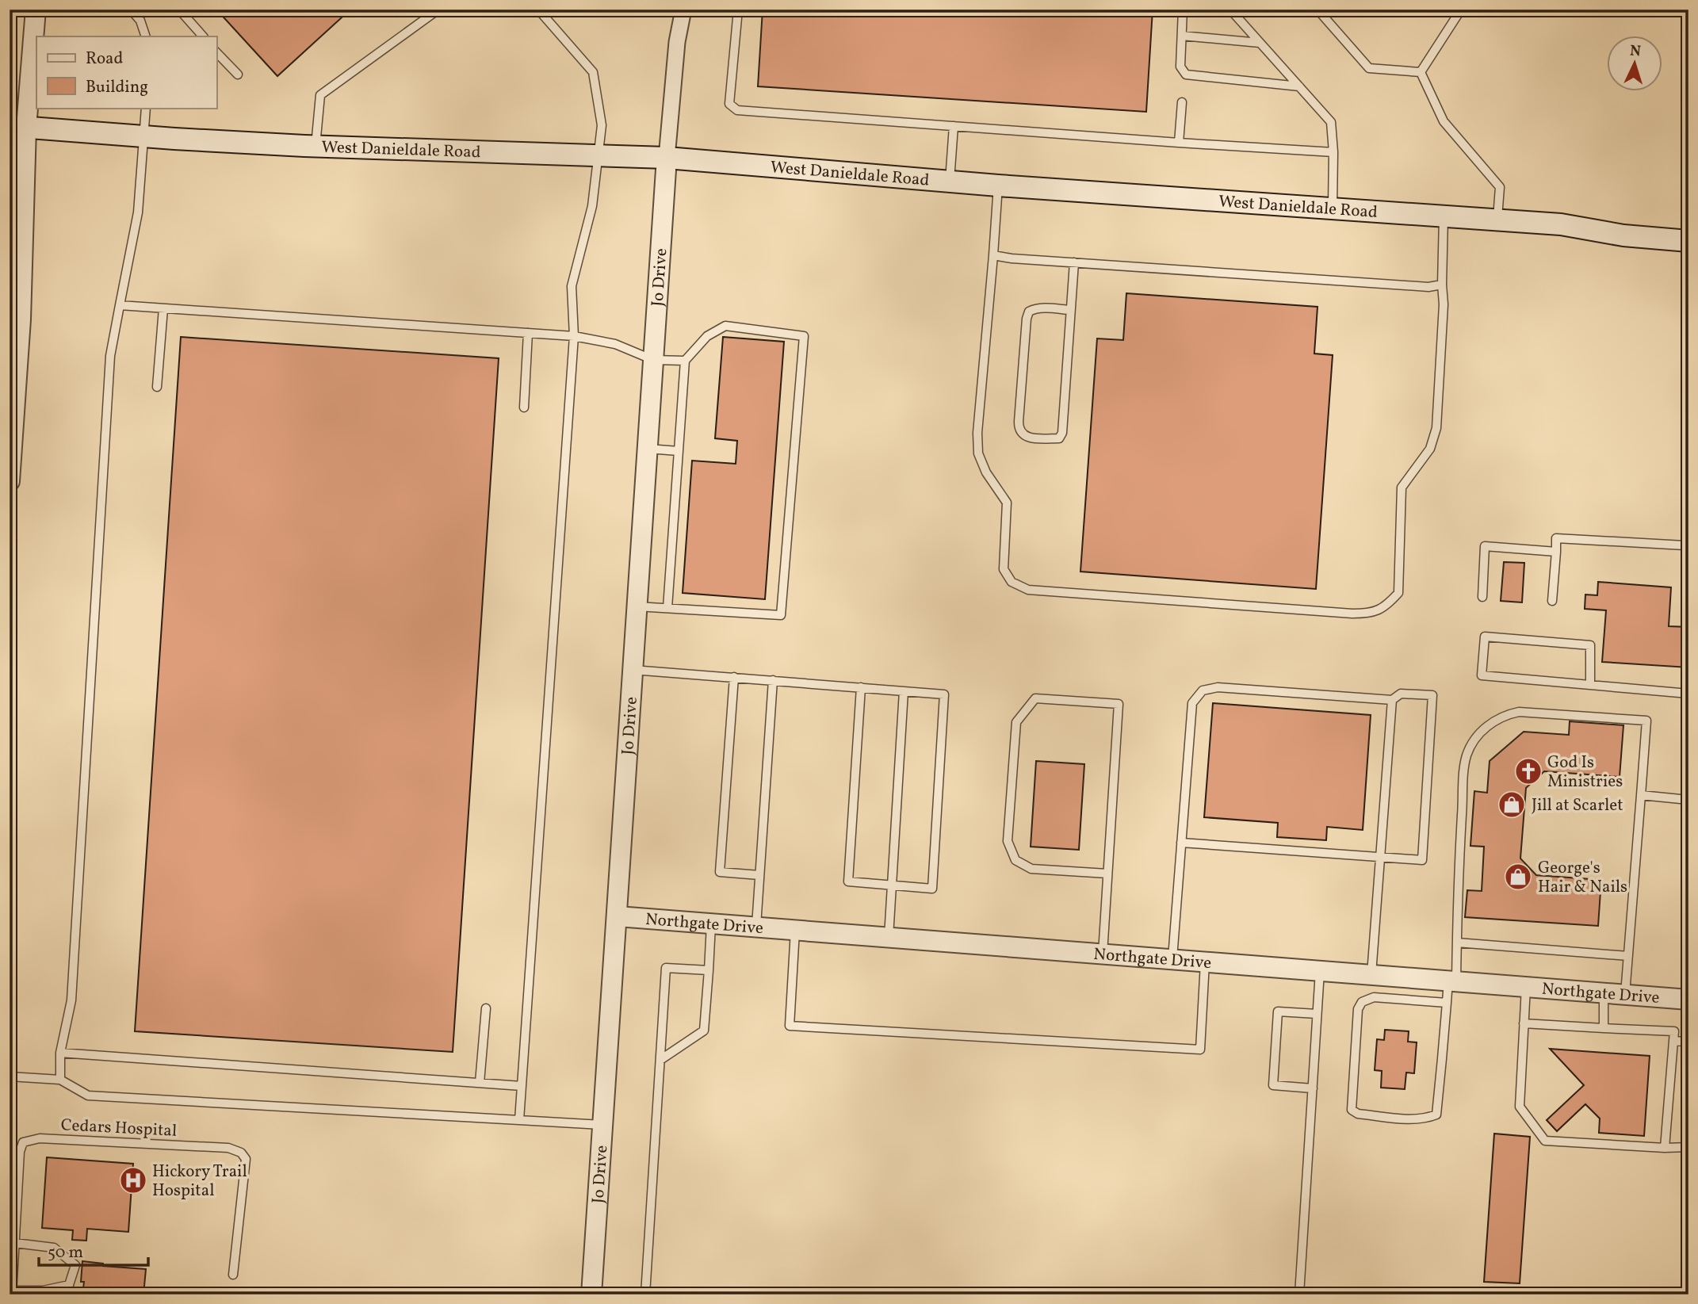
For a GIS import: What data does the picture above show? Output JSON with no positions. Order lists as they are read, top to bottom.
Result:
{
  "streets": {
    "main road": ["West Danieldale Road"],
    "street": ["Jo Drive", "Northgate Drive"],
    "lane": ["Cedars Hospital"]
  },
  "crossings": [
    ["West Danieldale Road", "Jo Drive"],
    ["Jo Drive", "Northgate Drive"]
  ],
  "places": {
    "church": ["God Is Ministries"],
    "shop": ["Jill at Scarlet", "George's Hair & Nails"],
    "hospital": ["Hickory Trail Hospital"]
  },
  "legend": ["Road", "Building"],
  "scale_bar": "50 m",
  "north": "top"
}
